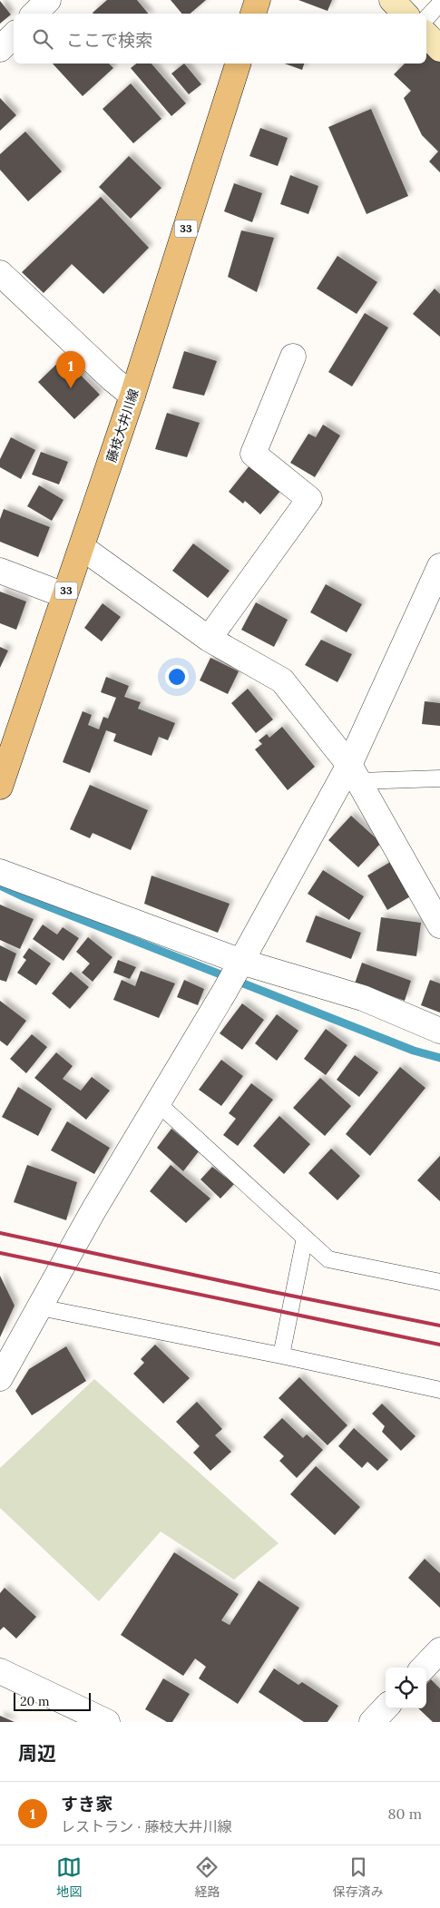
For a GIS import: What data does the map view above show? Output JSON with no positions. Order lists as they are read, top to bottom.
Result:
{
  "streets": {
    "main road": ["33", "藤枝大井川線"]
  },
  "scale_bar": "20 m",
  "page": {
    "search": "ここで検索",
    "pins": "1",
    "scale": "20 m",
    "heading": "周辺",
    "list": [
      {
        "mark": "1",
        "name": "すき家",
        "note": "レストラン · 藤枝大井川線",
        "value": "80 m"
      }
    ],
    "nav": ["地図", "経路", "保存済み"]
  }
}
